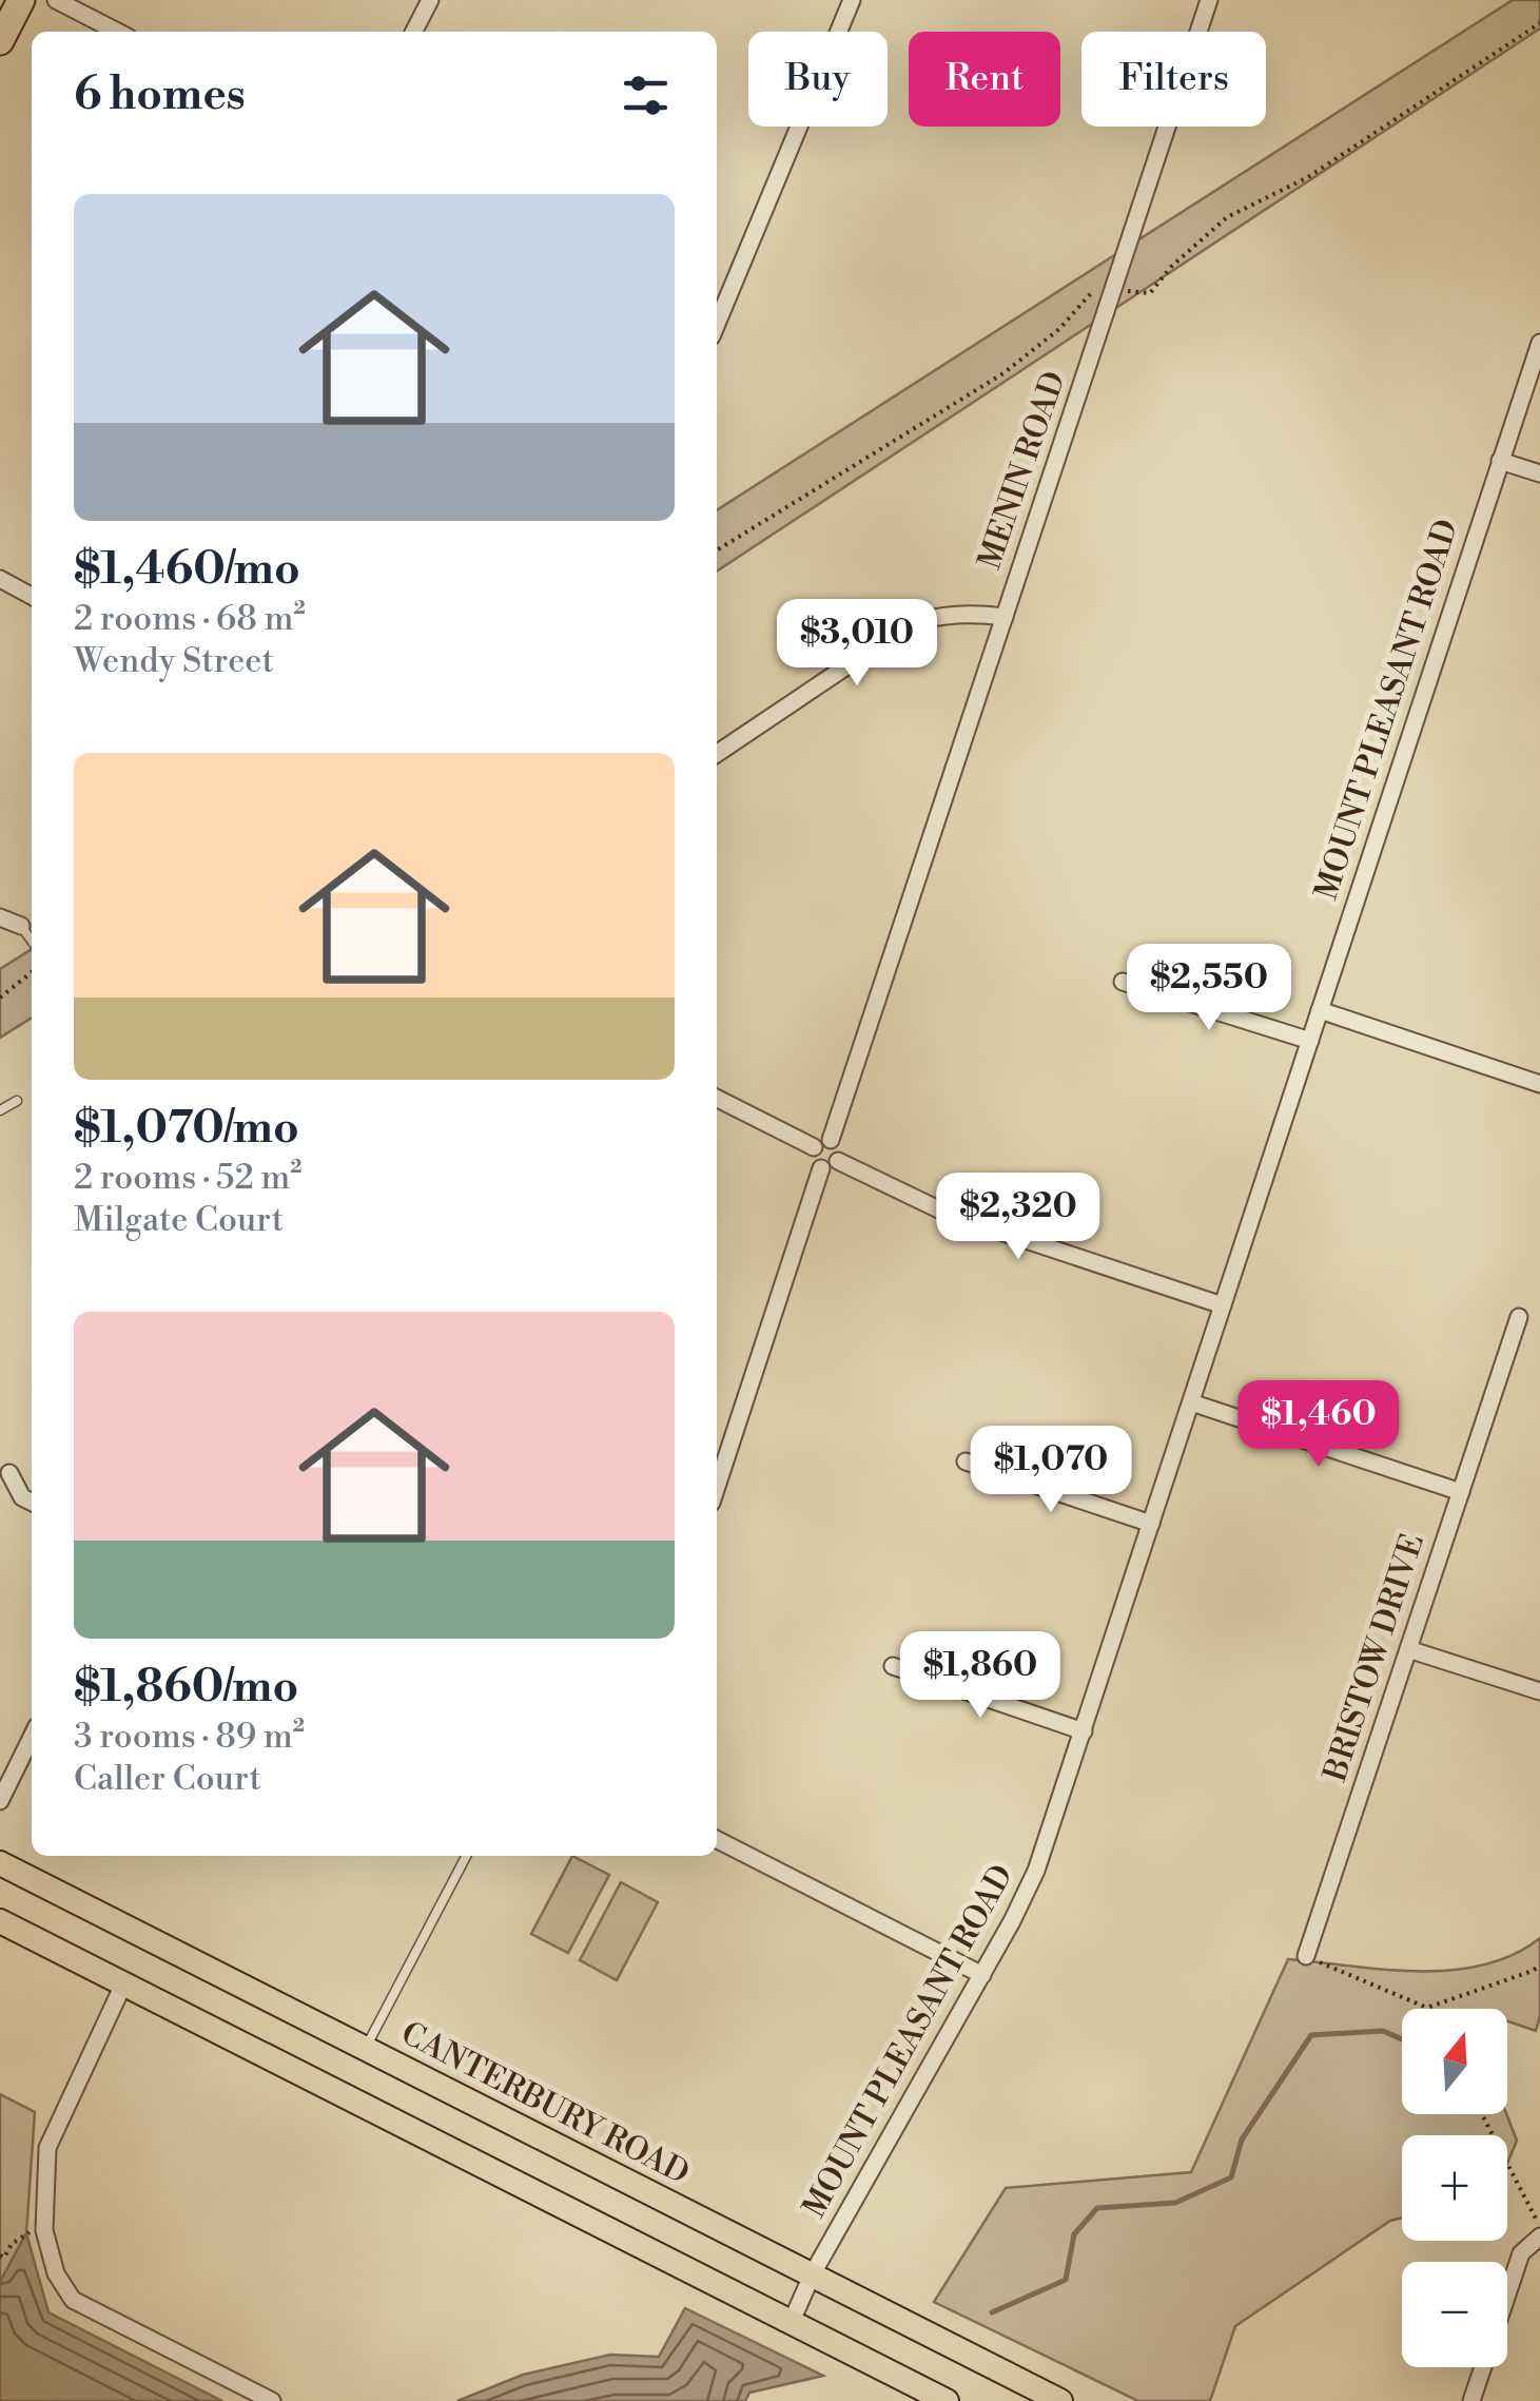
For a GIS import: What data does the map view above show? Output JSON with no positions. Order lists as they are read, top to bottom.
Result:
{
  "streets": {
    "main road": ["CANTERBURY ROAD"],
    "street": ["MENIN ROAD", "MOUNT PLEASANT ROAD", "BRISTOW DRIVE"]
  },
  "crossings": [
    ["MOUNT PLEASANT ROAD", "CANTERBURY ROAD"]
  ],
  "north": "top",
  "page": {
    "chip": ["Buy", "Rent", "Filters"],
    "heading": "6 homes",
    "list": [
      {
        "name": "$1,460/mo",
        "note": "2 rooms · 68 m² · Wendy Street"
      },
      {
        "name": "$1,070/mo",
        "note": "2 rooms · 52 m² · Milgate Court"
      },
      {
        "name": "$1,860/mo",
        "note": "3 rooms · 89 m² · Caller Court"
      }
    ],
    "price": [
      "$3,010",
      "$2,550",
      "$2,320",
      "$1,460",
      "$1,070",
      "$1,860"
    ],
    "map_buttons": ["+", "−"]
  }
}
